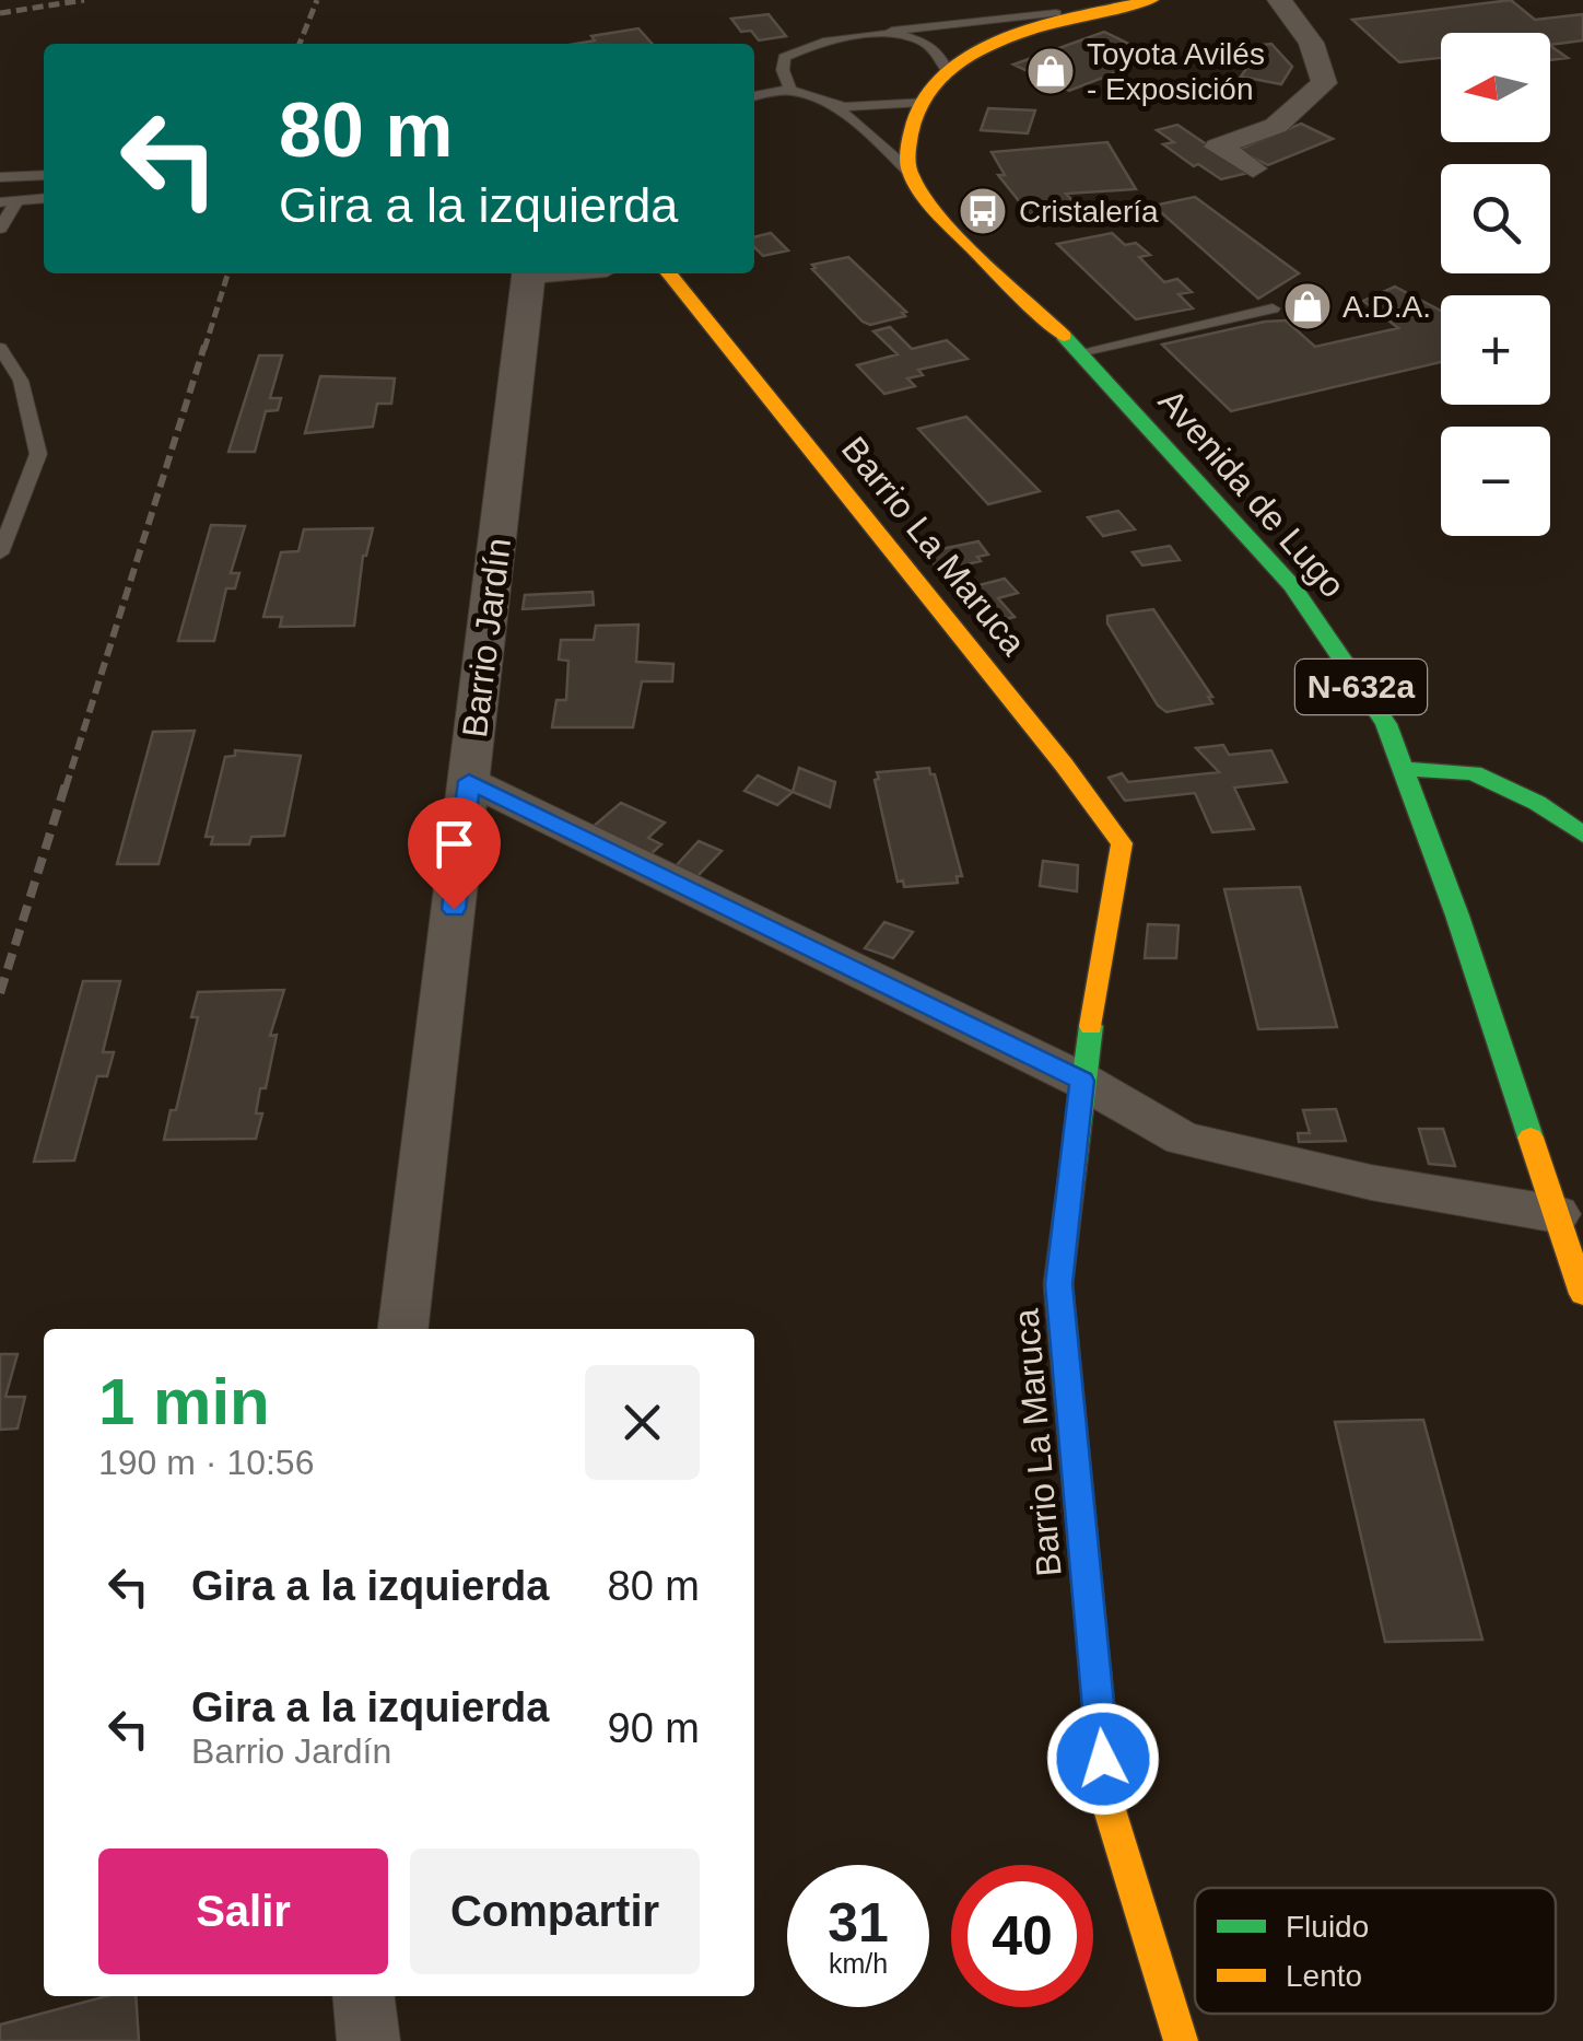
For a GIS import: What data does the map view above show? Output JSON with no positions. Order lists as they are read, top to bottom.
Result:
{
  "streets": {
    "main road": ["Avenida de Lugo", "Barrio La Maruca", "N-632a"],
    "street": ["Barrio Jardín"]
  },
  "places": {
    "shop": ["Toyota Avilés - Exposición", "A.D.A."],
    "bus stop": ["Cristalería"]
  },
  "legend": ["Fluido", "Lento"],
  "north": "left",
  "page": {
    "map_buttons": ["+", "−"],
    "turn": ["80 m", "Gira a la izquierda"],
    "heading": ["1 min", "190 m · 10:56"],
    "list": [
      {
        "name": "Gira a la izquierda",
        "value": "80 m"
      },
      {
        "name": "Gira a la izquierda",
        "note": "Barrio Jardín",
        "value": "90 m"
      }
    ],
    "buttons": ["Salir", "Compartir"],
    "speed": "31 km/h",
    "limit": "40"
  }
}
